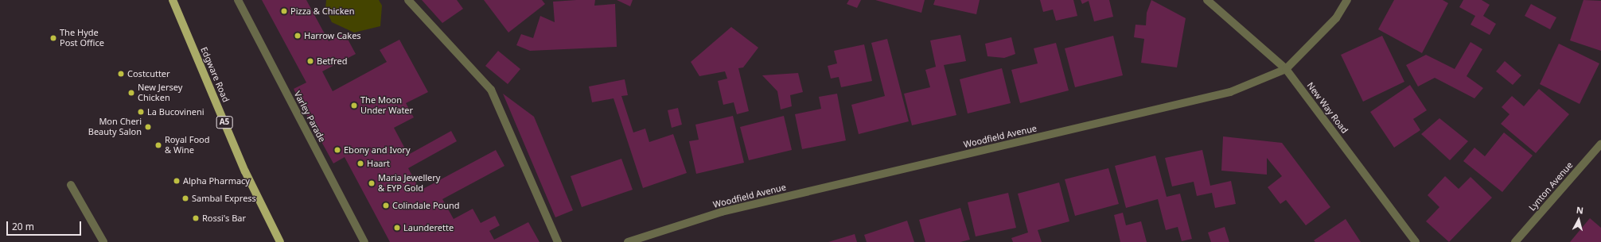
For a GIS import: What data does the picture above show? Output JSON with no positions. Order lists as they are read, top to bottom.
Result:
{
  "streets": {
    "main road": ["Edgware Road", "A5"],
    "street": [
      "New Way Road",
      "Varley Parade",
      "Woodfield Avenue",
      "Lynton Avenue"
    ]
  },
  "crossings": [
    ["New Way Road", "Woodfield Avenue"]
  ],
  "places": [
    "Pizza & Chicken",
    "Harrow Cakes",
    "The Hyde Post Office",
    "Betfred",
    "Costcutter",
    "New Jersey Chicken",
    "The Moon Under Water",
    "La Bucovineni",
    "Mon Cheri Beauty Salon",
    "Royal Food & Wine",
    "Ebony and Ivory",
    "Haart",
    "Alpha Pharmacy",
    "Maria Jewellery & EYP Gold",
    "Sambal Express",
    "Colindale Pound",
    "Rossi's Bar",
    "Launderette"
  ],
  "scale_bar": "20 m",
  "north": "top"
}
